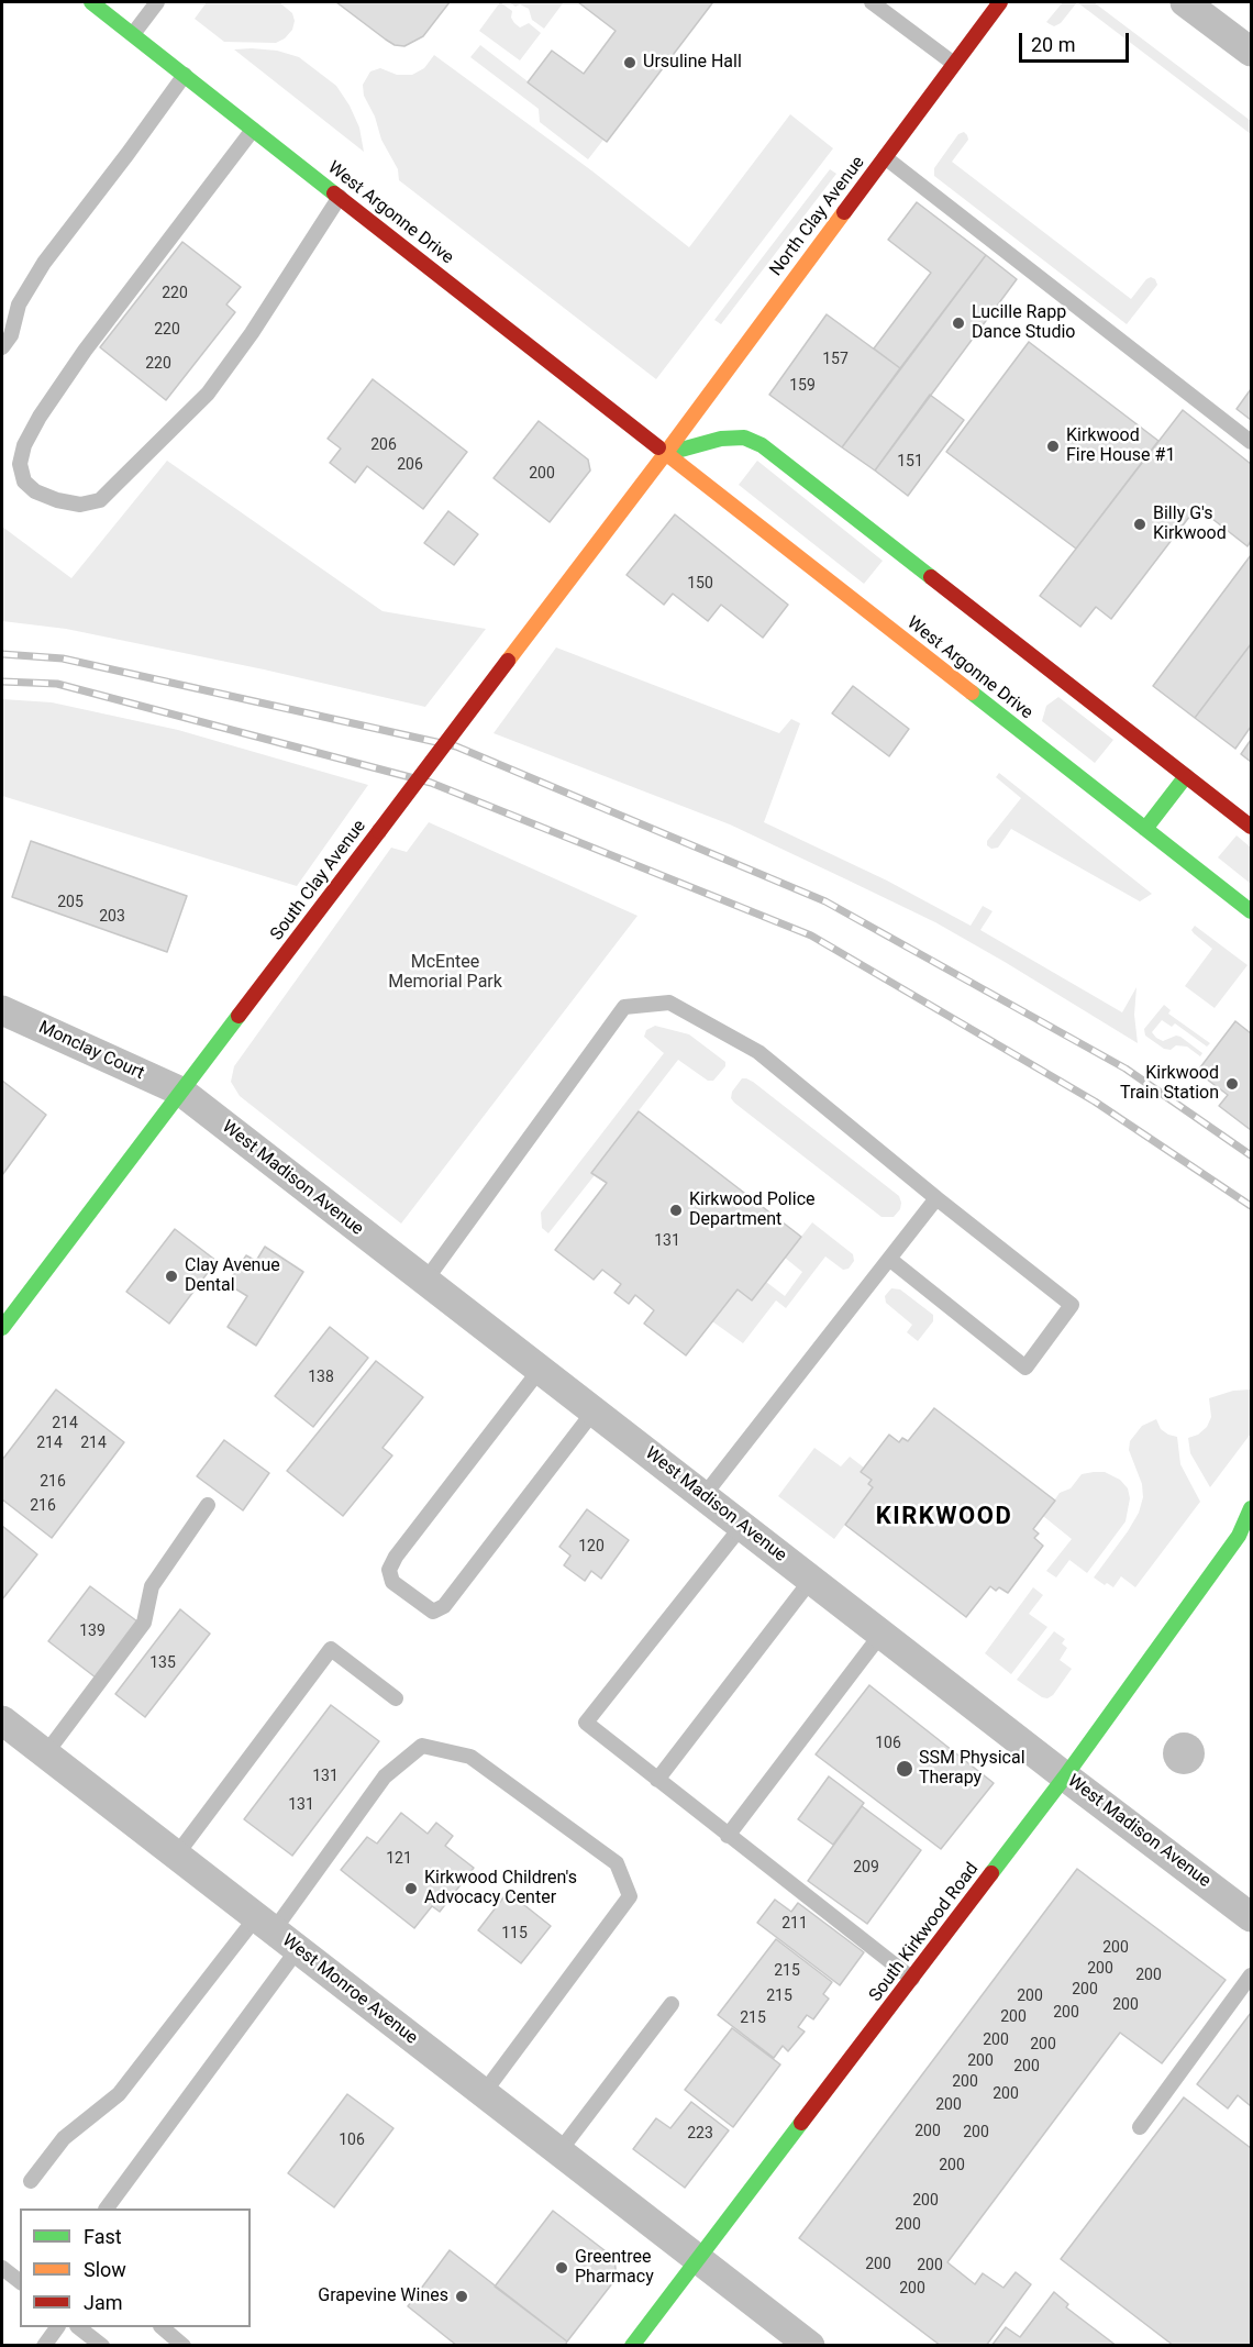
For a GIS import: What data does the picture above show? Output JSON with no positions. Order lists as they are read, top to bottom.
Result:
{
  "streets": {
    "street": [
      "West Argonne Drive",
      "North Clay Avenue",
      "South Clay Avenue",
      "Monclay Court",
      "West Madison Avenue",
      "South Kirkwood Road",
      "West Monroe Avenue"
    ]
  },
  "crossings": [
    ["West Argonne Drive", "North Clay Avenue"],
    ["West Argonne Drive", "South Clay Avenue"],
    ["North Clay Avenue", "South Clay Avenue"],
    ["South Clay Avenue", "Monclay Court"],
    ["South Clay Avenue", "West Madison Avenue"],
    ["Monclay Court", "West Madison Avenue"],
    ["West Madison Avenue", "South Kirkwood Road"],
    ["South Kirkwood Road", "West Monroe Avenue"]
  ],
  "districts": ["KIRKWOOD"],
  "parks": ["McEntee Memorial Park"],
  "places": [
    "Ursuline Hall",
    "Lucille Rapp Dance Studio",
    "Kirkwood Fire House #1",
    "Billy G's Kirkwood",
    "Kirkwood Train Station",
    "Kirkwood Police Department",
    "Clay Avenue Dental",
    "SSM Physical Therapy",
    "Kirkwood Children's Advocacy Center",
    "Greentree Pharmacy",
    "Grapevine Wines"
  ],
  "house_numbers": [
    "220",
    "220",
    "157",
    "220",
    "159",
    "206",
    "151",
    "206",
    "200",
    "150",
    "205",
    "203",
    "131",
    "138",
    "214",
    "214",
    "214",
    "216",
    "216",
    "120",
    "139",
    "135",
    "106",
    "131",
    "131",
    "121",
    "209",
    "211",
    "115",
    "200",
    "200",
    "215",
    "200",
    "200",
    "215",
    "200",
    "200",
    "200",
    "200",
    "215",
    "200",
    "200",
    "200",
    "200",
    "200",
    "200",
    "200",
    "200",
    "200",
    "223",
    "106",
    "200",
    "200",
    "200",
    "200",
    "200",
    "200"
  ],
  "legend": ["Fast", "Slow", "Jam"],
  "scale_bar": "20 m"
}
